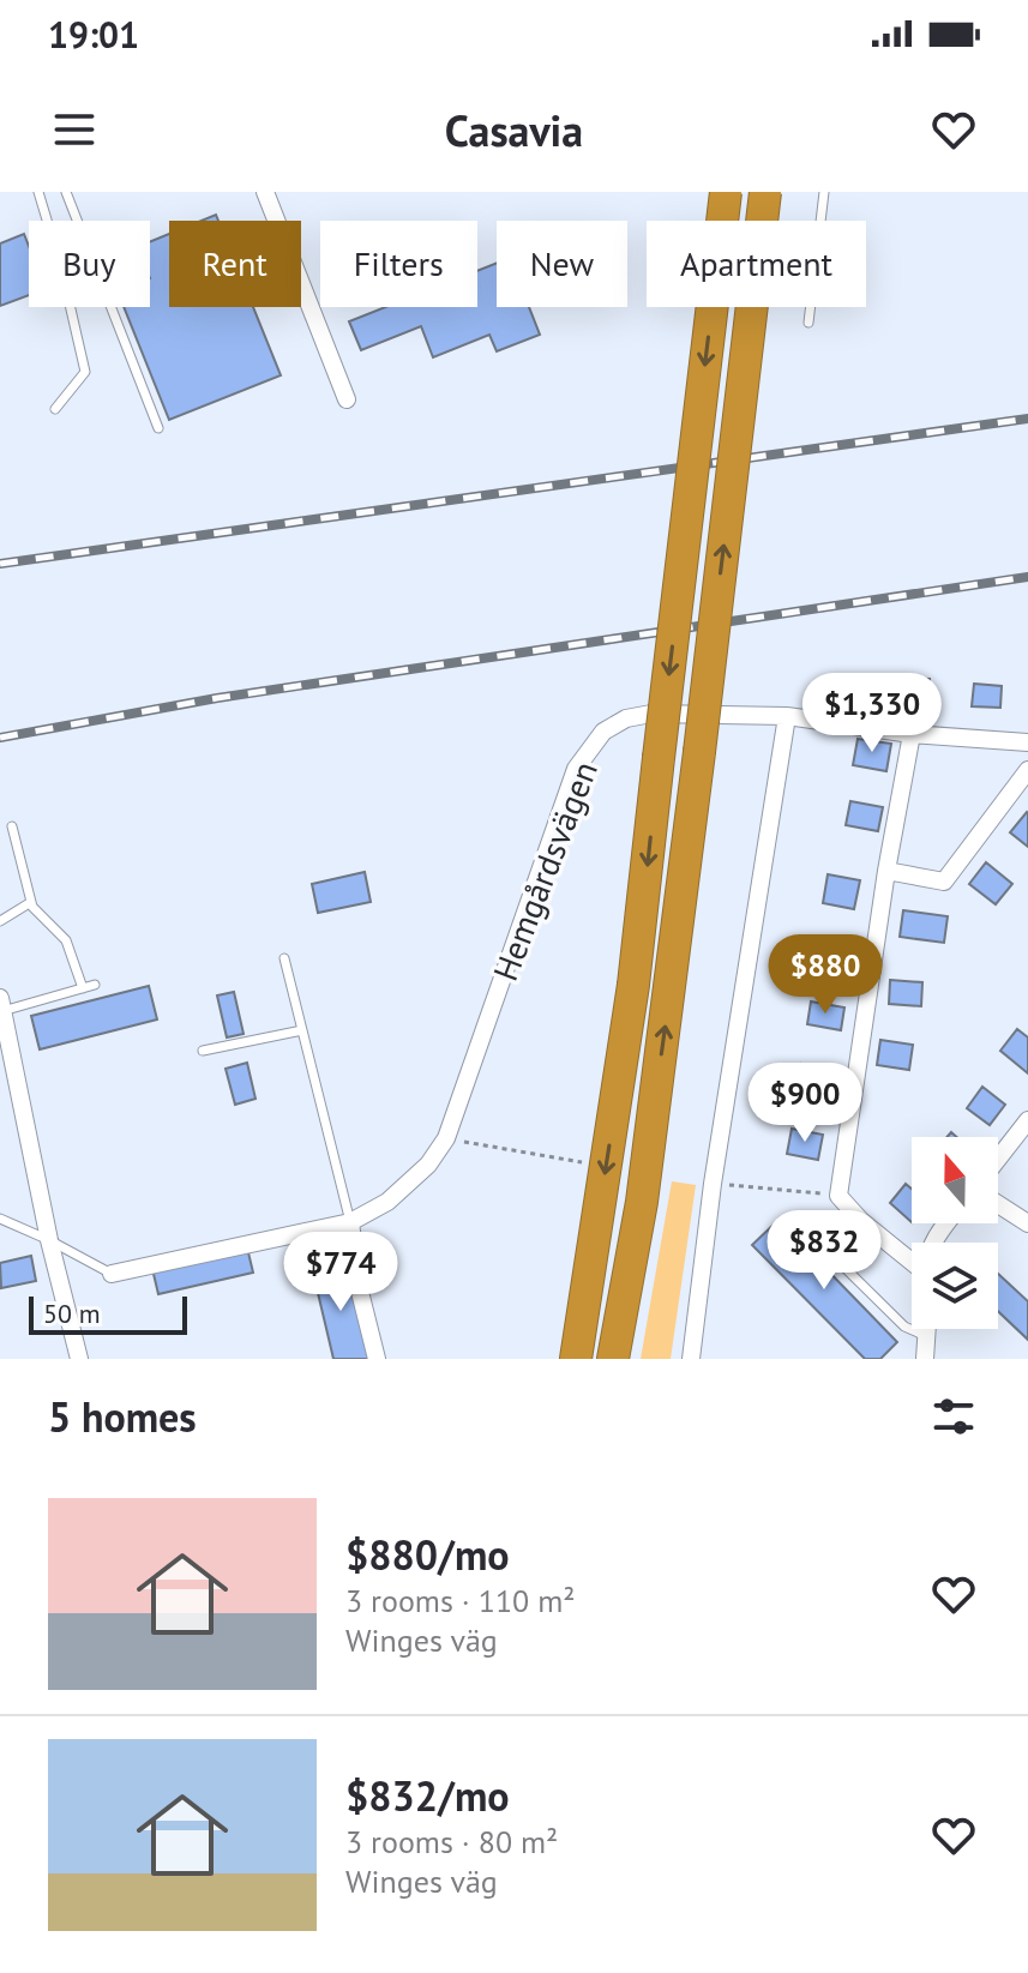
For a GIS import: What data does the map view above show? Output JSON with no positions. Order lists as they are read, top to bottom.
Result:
{
  "streets": {
    "street": ["Hemgårdsvägen"]
  },
  "scale_bar": "50 m",
  "north": "top",
  "page": {
    "status": "19:01",
    "header": "Casavia",
    "chip": [
      "Buy",
      "Rent",
      "Filters",
      "New",
      "Apartment"
    ],
    "price": [
      "$1,330",
      "$880",
      "$900",
      "$832",
      "$774"
    ],
    "scale": "50 m",
    "heading": "5 homes",
    "list": [
      {
        "name": "$880/mo",
        "note": "3 rooms · 110 m² · Winges väg"
      },
      {
        "name": "$832/mo",
        "note": "3 rooms · 80 m² · Winges väg"
      }
    ]
  }
}
